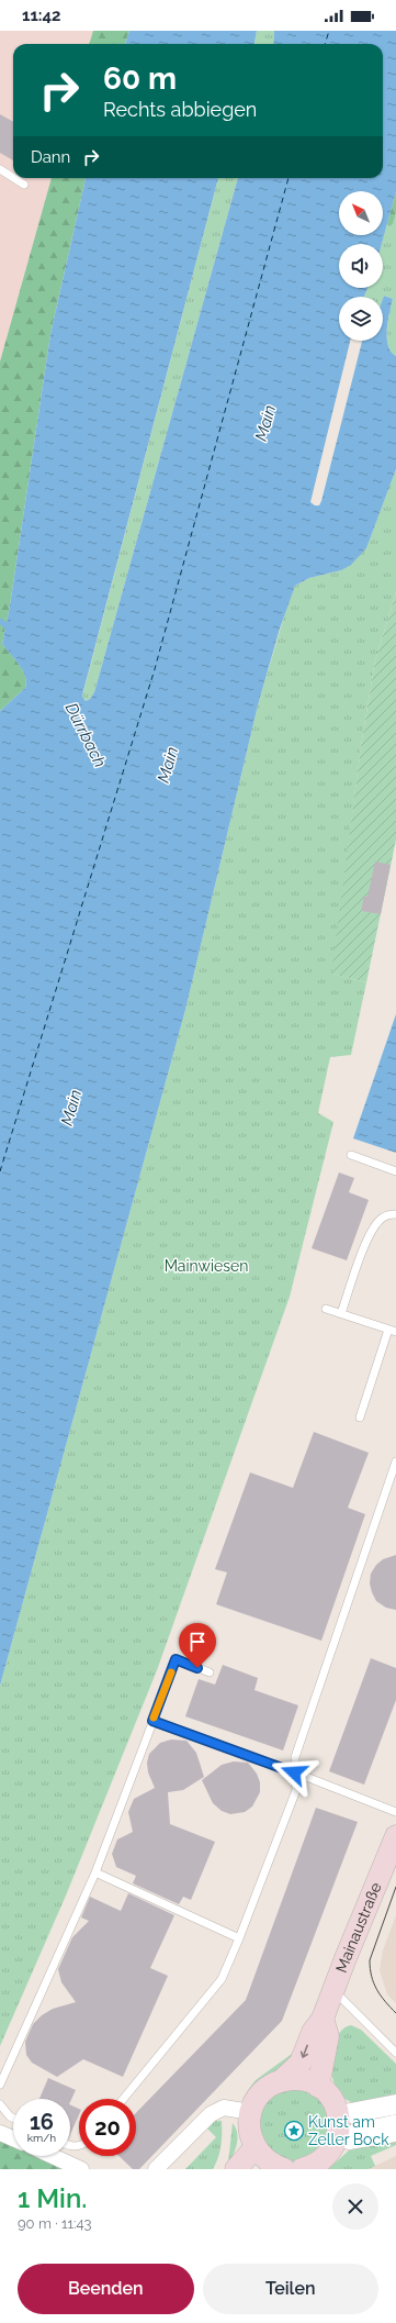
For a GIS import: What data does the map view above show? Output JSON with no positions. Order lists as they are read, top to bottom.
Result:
{
  "streets": {
    "main road": ["Mainaustraße"]
  },
  "water": ["Main", "Dürrbach"],
  "parks": ["Mainwiesen"],
  "places": {
    "place": ["Kunst am Zeller Bock"]
  },
  "north": "top left",
  "page": {
    "status": "11:42",
    "turn": ["60 m", "Rechts abbiegen"],
    "then": "Dann",
    "speed": "16 km/h",
    "limit": "20",
    "heading": ["1 Min.", "90 m · 11:43"],
    "buttons": ["Beenden", "Teilen"]
  }
}
